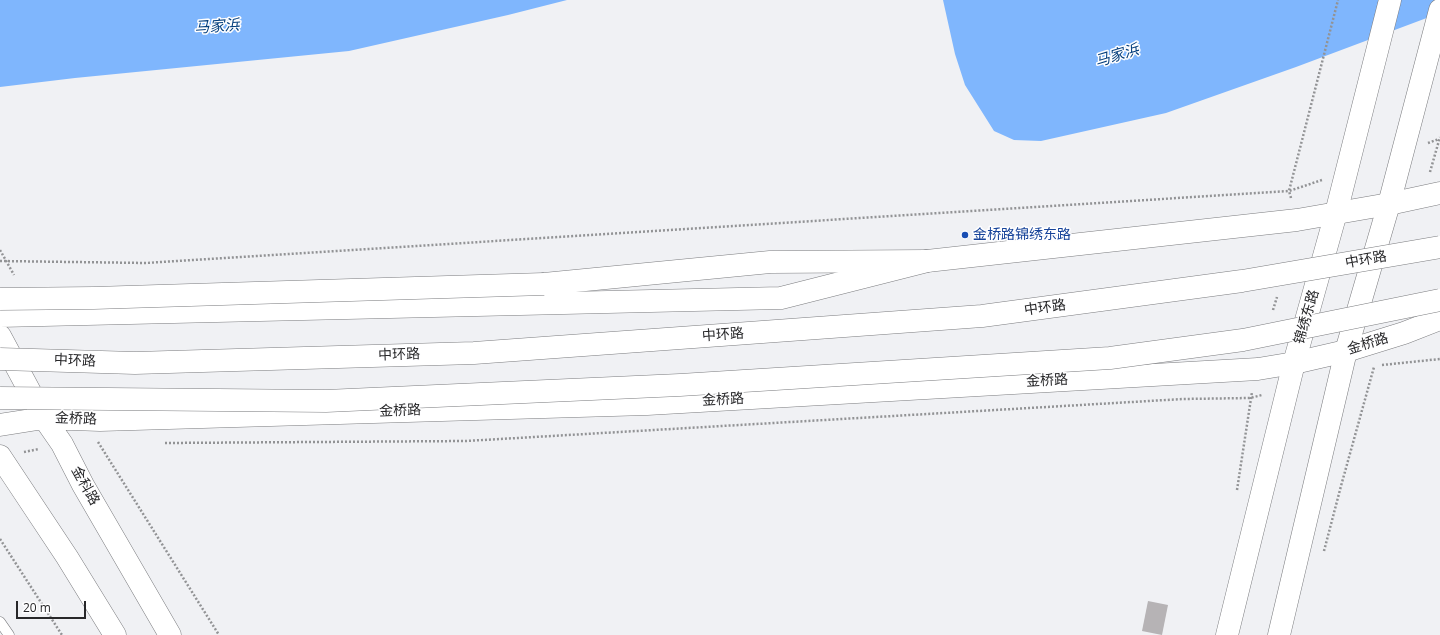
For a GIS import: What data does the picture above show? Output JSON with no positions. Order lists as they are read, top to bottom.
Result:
{
  "streets": {
    "main road": [
      "中环路",
      "锦绣东路",
      "金桥路",
      "金科路"
    ]
  },
  "crossings": [
    ["锦绣东路", "金桥路"],
    ["金桥路", "金科路"]
  ],
  "water": ["马家浜"],
  "places": ["金桥路锦绣东路"],
  "scale_bar": "20 m"
}
